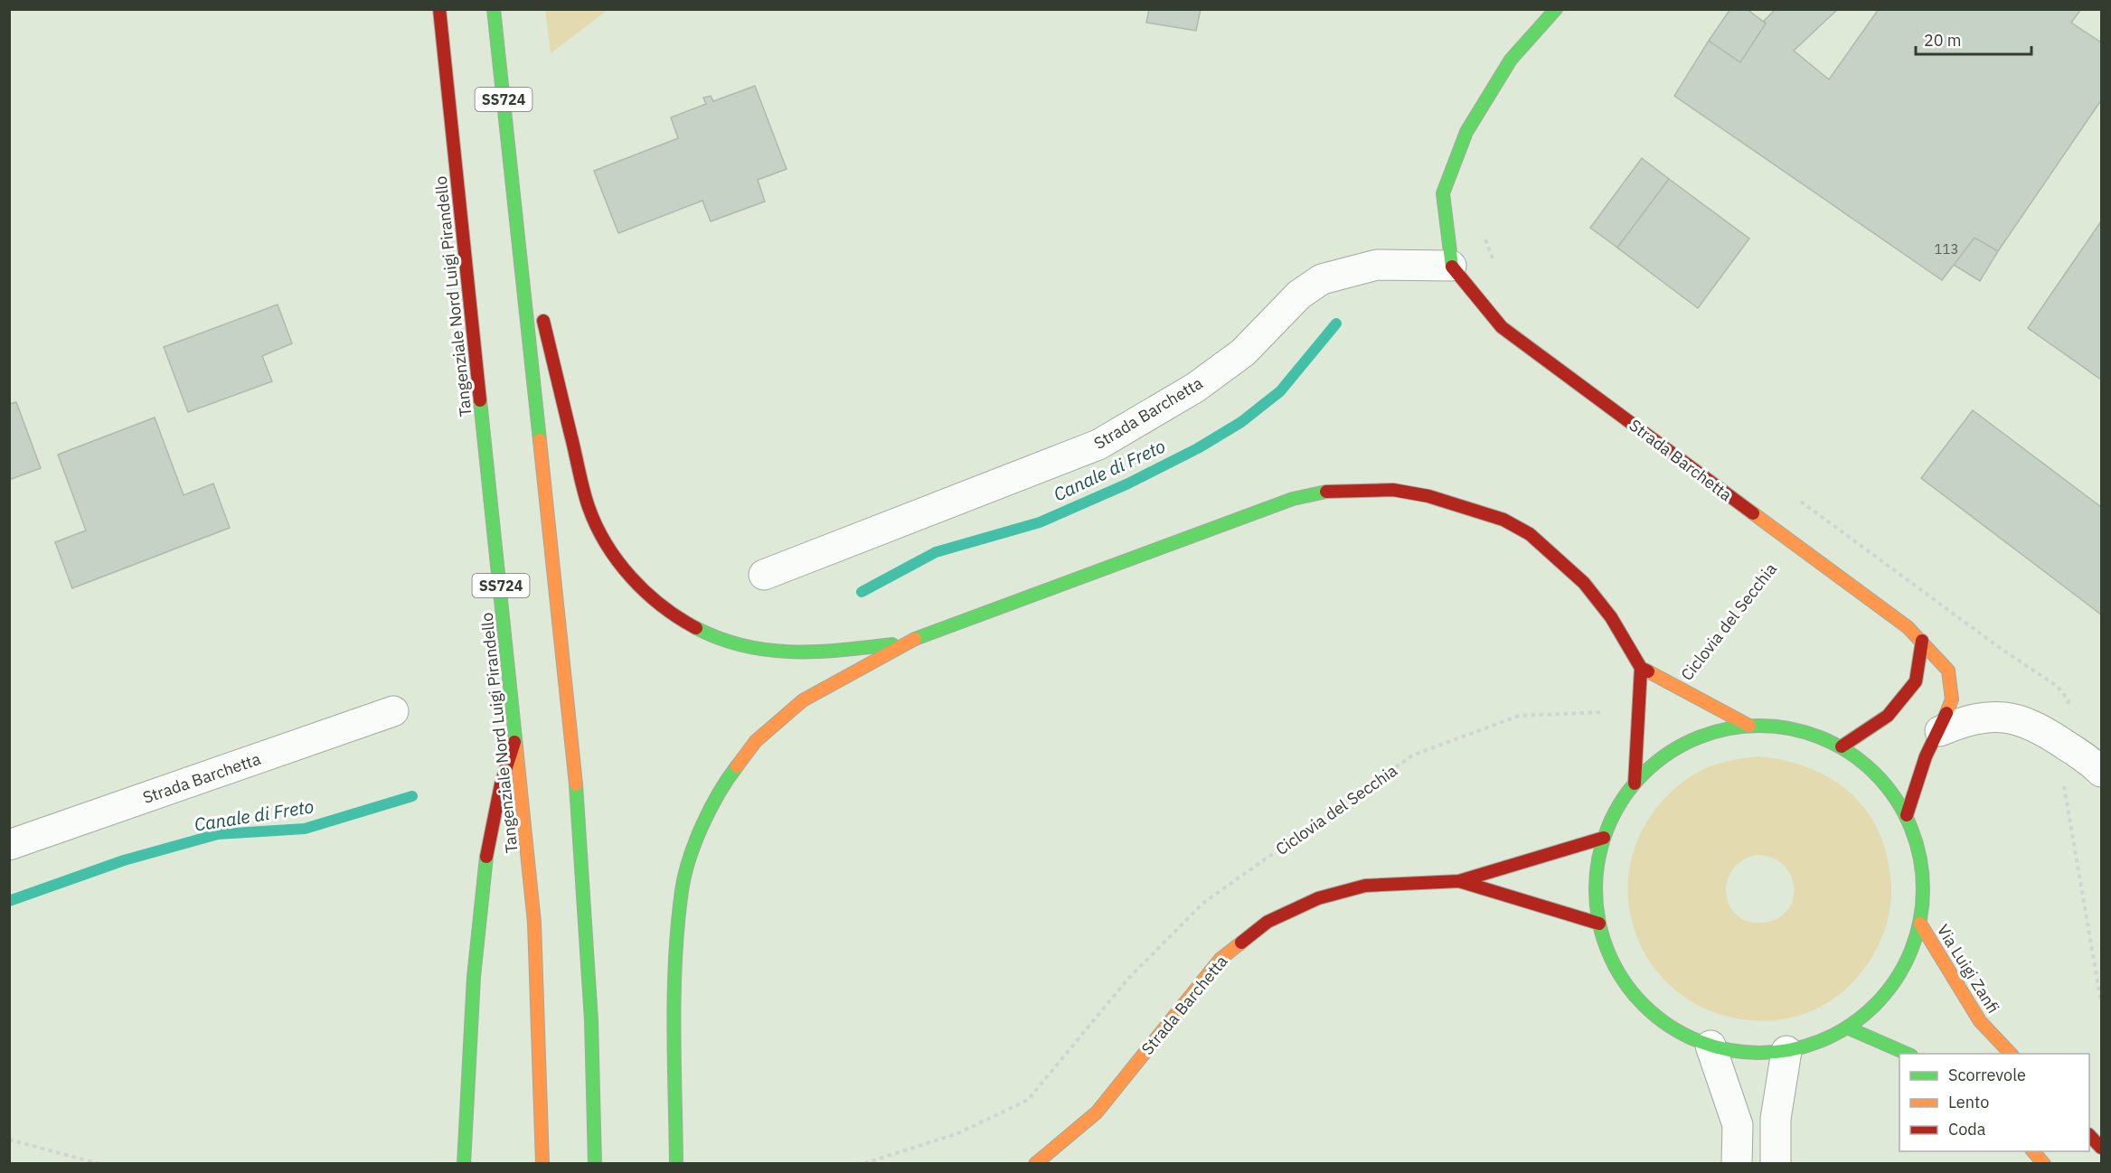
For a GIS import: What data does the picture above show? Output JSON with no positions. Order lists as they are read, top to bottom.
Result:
{
  "streets": {
    "main road": [
      "SS724",
      "Tangenziale Nord Luigi Pirandello",
      "Strada Barchetta",
      "Via Luigi Zanfi"
    ],
    "path": ["Ciclovia del Secchia"]
  },
  "crossings": [
    ["Strada Barchetta", "Ciclovia del Secchia"]
  ],
  "water": ["Canale di Freto"],
  "house_numbers": ["113"],
  "legend": ["Scorrevole", "Lento", "Coda"],
  "scale_bar": "20 m"
}
